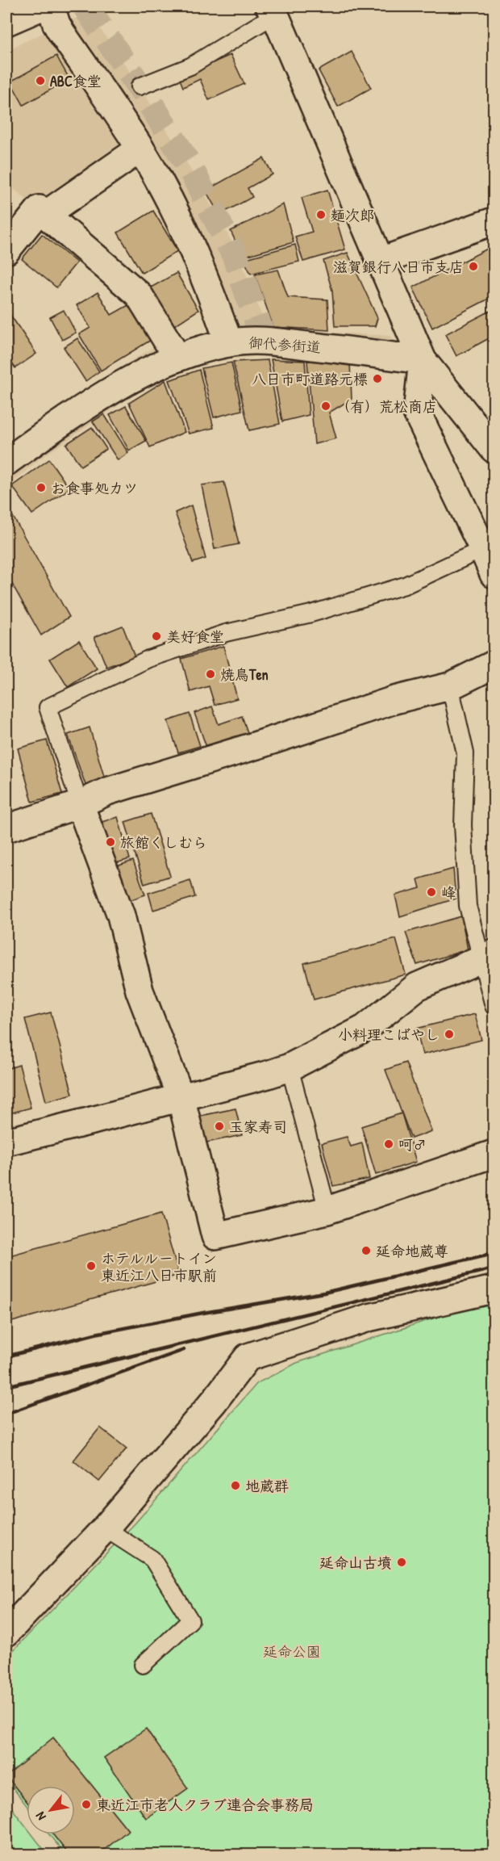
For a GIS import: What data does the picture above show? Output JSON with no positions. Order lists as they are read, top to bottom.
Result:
{
  "streets": {
    "street": ["御代参街道"]
  },
  "parks": ["延命公園"],
  "places": [
    "ABC食堂",
    "麺次郎",
    "滋賀銀行八日市支店",
    "八日市町道路元標",
    "（有）荒松商店",
    "お食事処カツ",
    "美好食堂",
    "焼鳥Ten",
    "旅館くしむら",
    "峰",
    "小料理こばやし",
    "玉家寿司",
    "呵♂",
    "延命地蔵尊",
    "ホテルルートイン 東近江八日市駅前",
    "地蔵群",
    "延命山古墳",
    "東近江市老人クラブ連合会事務局"
  ],
  "north": "bottom left"
}
